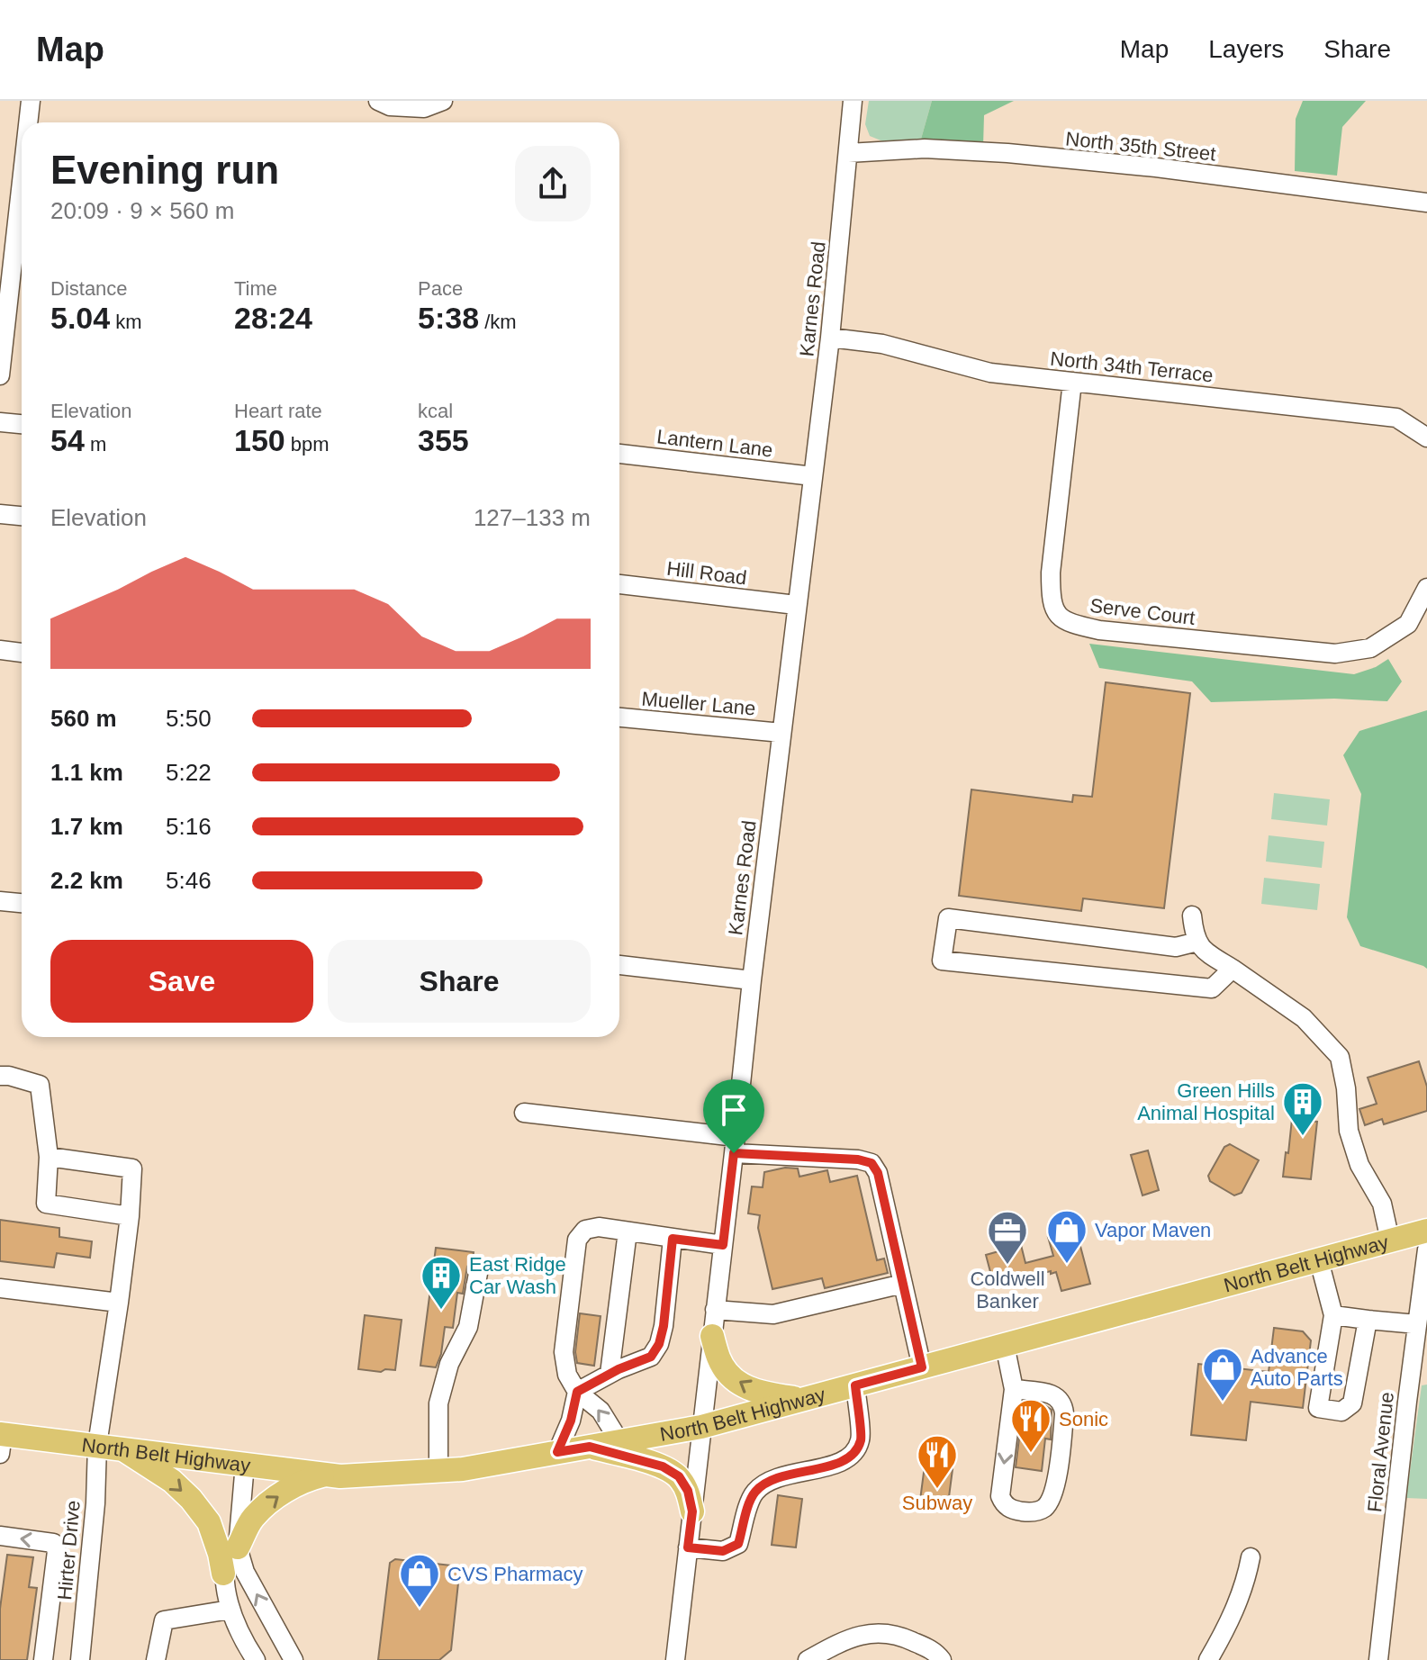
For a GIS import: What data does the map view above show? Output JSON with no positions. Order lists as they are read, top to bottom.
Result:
{
  "streets": {
    "main road": ["North Belt Highway"],
    "street": [
      "North 35th Street",
      "Karnes Road",
      "North 34th Terrace",
      "Lantern Lane",
      "Hill Road",
      "Serve Court",
      "Mueller Lane",
      "Floral Avenue",
      "Hirter Drive"
    ]
  },
  "crossings": [
    ["North 35th Street", "Karnes Road"],
    ["Karnes Road", "North 34th Terrace"],
    ["Karnes Road", "Lantern Lane"],
    ["Karnes Road", "Hill Road"],
    ["Karnes Road", "Mueller Lane"],
    ["Karnes Road", "North Belt Highway"],
    ["North 34th Terrace", "Serve Court"],
    ["North Belt Highway", "Hirter Drive"]
  ],
  "places": {
    "building": ["Green Hills Animal Hospital", "East Ridge Car Wash"],
    "shop": ["Vapor Maven", "Advance Auto Parts", "CVS Pharmacy"],
    "office": ["Coldwell Banker"],
    "restaurant": ["Sonic", "Subway"]
  },
  "page": {
    "header": "Map",
    "nav": ["Map", "Layers", "Share"],
    "heading": ["Evening run", "20:09 · 9 × 560 m"],
    "stats": [
      ["Distance", "5.04 km"],
      ["Time", "28:24"],
      ["Pace", "5:38 /km"],
      ["Elevation", "54 m"],
      ["Heart rate", "150 bpm"],
      ["kcal", "355"]
    ],
    "chart": ["Elevation", "127–133 m"],
    "list": [
      {
        "name": "560 m",
        "note": "5:50"
      },
      {
        "name": "1.1 km",
        "note": "5:22"
      },
      {
        "name": "1.7 km",
        "note": "5:16"
      },
      {
        "name": "2.2 km",
        "note": "5:46"
      }
    ],
    "buttons": ["Save", "Share"]
  }
}
